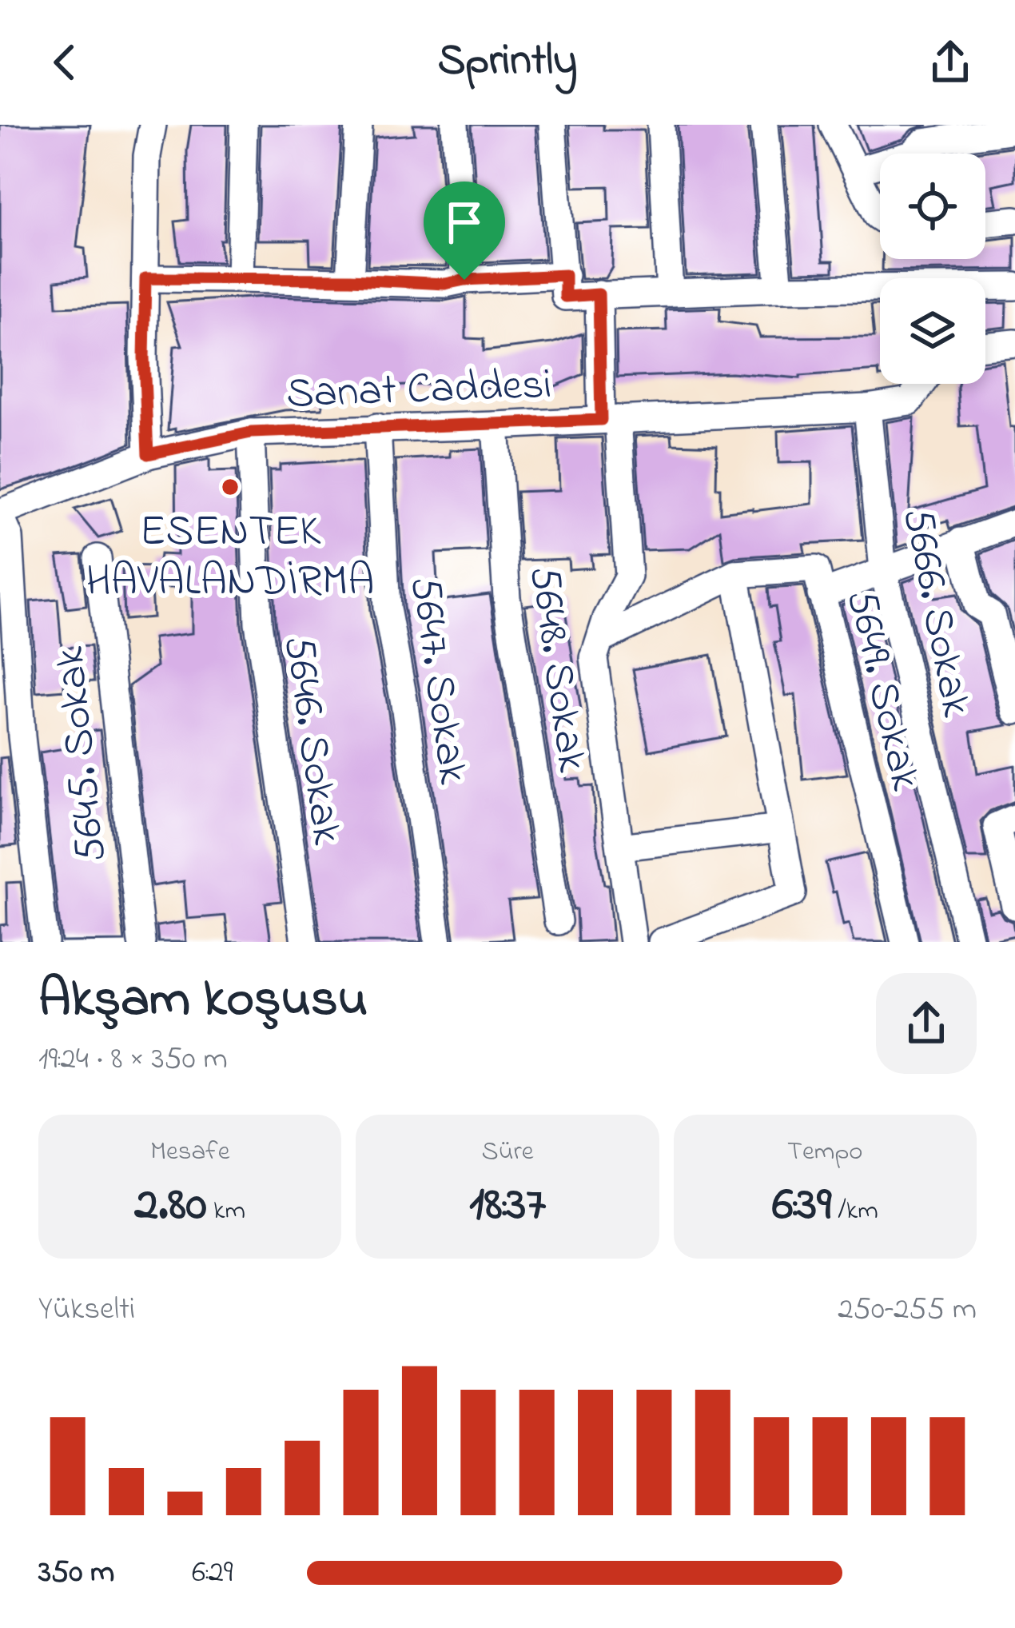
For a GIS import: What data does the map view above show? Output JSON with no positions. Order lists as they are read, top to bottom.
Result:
{
  "streets": {
    "street": [
      "Sanat Caddesi",
      "5666. Sokak",
      "5648. Sokak",
      "5647. Sokak",
      "5649. Sokak",
      "5646. Sokak",
      "5645. Sokak"
    ]
  },
  "crossings": [
    ["Sanat Caddesi", "5666. Sokak"],
    ["Sanat Caddesi", "5648. Sokak"],
    ["Sanat Caddesi", "5647. Sokak"],
    ["Sanat Caddesi", "5646. Sokak"]
  ],
  "places": ["ESENTEK HAVALANDİRMA"],
  "page": {
    "header": "Sprintly",
    "heading": ["Akşam koşusu", "19:24 · 8 × 350 m"],
    "stats": [
      ["Mesafe", "2.80 km"],
      ["Süre", "18:37"],
      ["Tempo", "6:39 /km"]
    ],
    "chart": ["Yükselti", "250–255 m"],
    "list": [
      {
        "name": "350 m",
        "note": "6:29"
      }
    ]
  }
}
